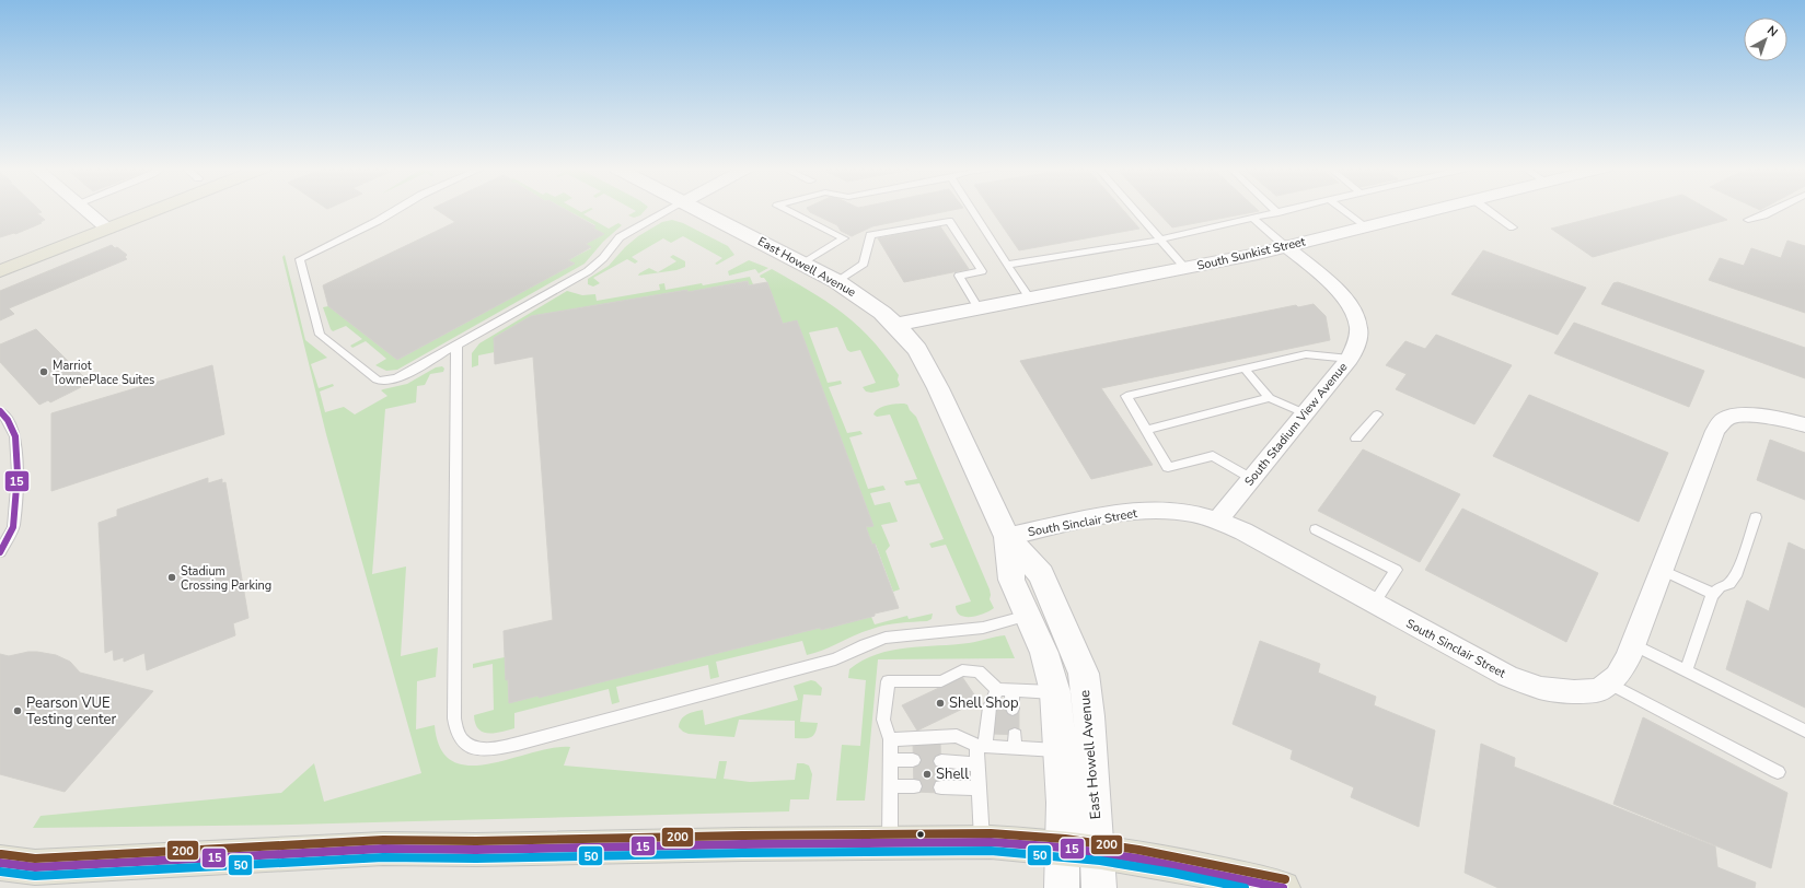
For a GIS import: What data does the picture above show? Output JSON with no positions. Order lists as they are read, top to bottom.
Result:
{
  "streets": {
    "street": [
      "South Sunkist Street",
      "East Howell Avenue",
      "South Stadium View Avenue",
      "South Sinclair Street"
    ]
  },
  "crossings": [
    ["South Sunkist Street", "East Howell Avenue"],
    ["South Sunkist Street", "South Stadium View Avenue"],
    ["East Howell Avenue", "South Sinclair Street"],
    ["South Stadium View Avenue", "South Sinclair Street"]
  ],
  "places": [
    "Marriot TownePlace Suites",
    "Stadium Crossing Parking",
    "Shell Shop",
    "Pearson VUE Testing center",
    "Shell"
  ],
  "lines": ["transit line 15", "transit line 200", "transit line 50"],
  "north": "top right"
}
